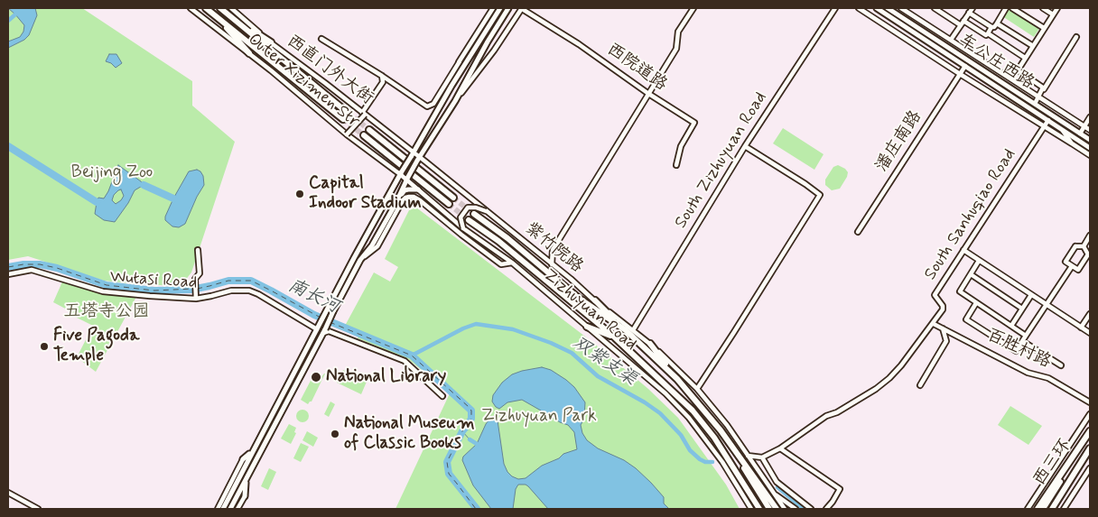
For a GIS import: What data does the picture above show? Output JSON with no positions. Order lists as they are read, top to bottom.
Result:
{
  "streets": {
    "highway": ["Zizhuyuan Road", "西三环"],
    "main road": ["车公庄西路"],
    "street": [
      "西院道路",
      "西直门外大街",
      "Outer Xizimen Str",
      "潘庄南路",
      "South Zizhuyuan Road",
      "South Sanhuqiao Road",
      "紫竹院路",
      "Wutasi Road",
      "百胜村路"
    ]
  },
  "crossings": [
    ["西直门外大街", "紫竹院路"],
    ["Outer Xizimen Str", "Zizhuyuan Road"],
    ["South Zizhuyuan Road", "紫竹院路"],
    ["South Sanhuqiao Road", "百胜村路"]
  ],
  "water": ["南长河", "双紫支渠"],
  "parks": ["Beijing Zoo", "五塔寺公园", "Zizhuyuan Park"],
  "places": [
    "Capital Indoor Stadium",
    "Five Pagoda Temple",
    "National Library",
    "National Museum of Classic Books"
  ]
}
